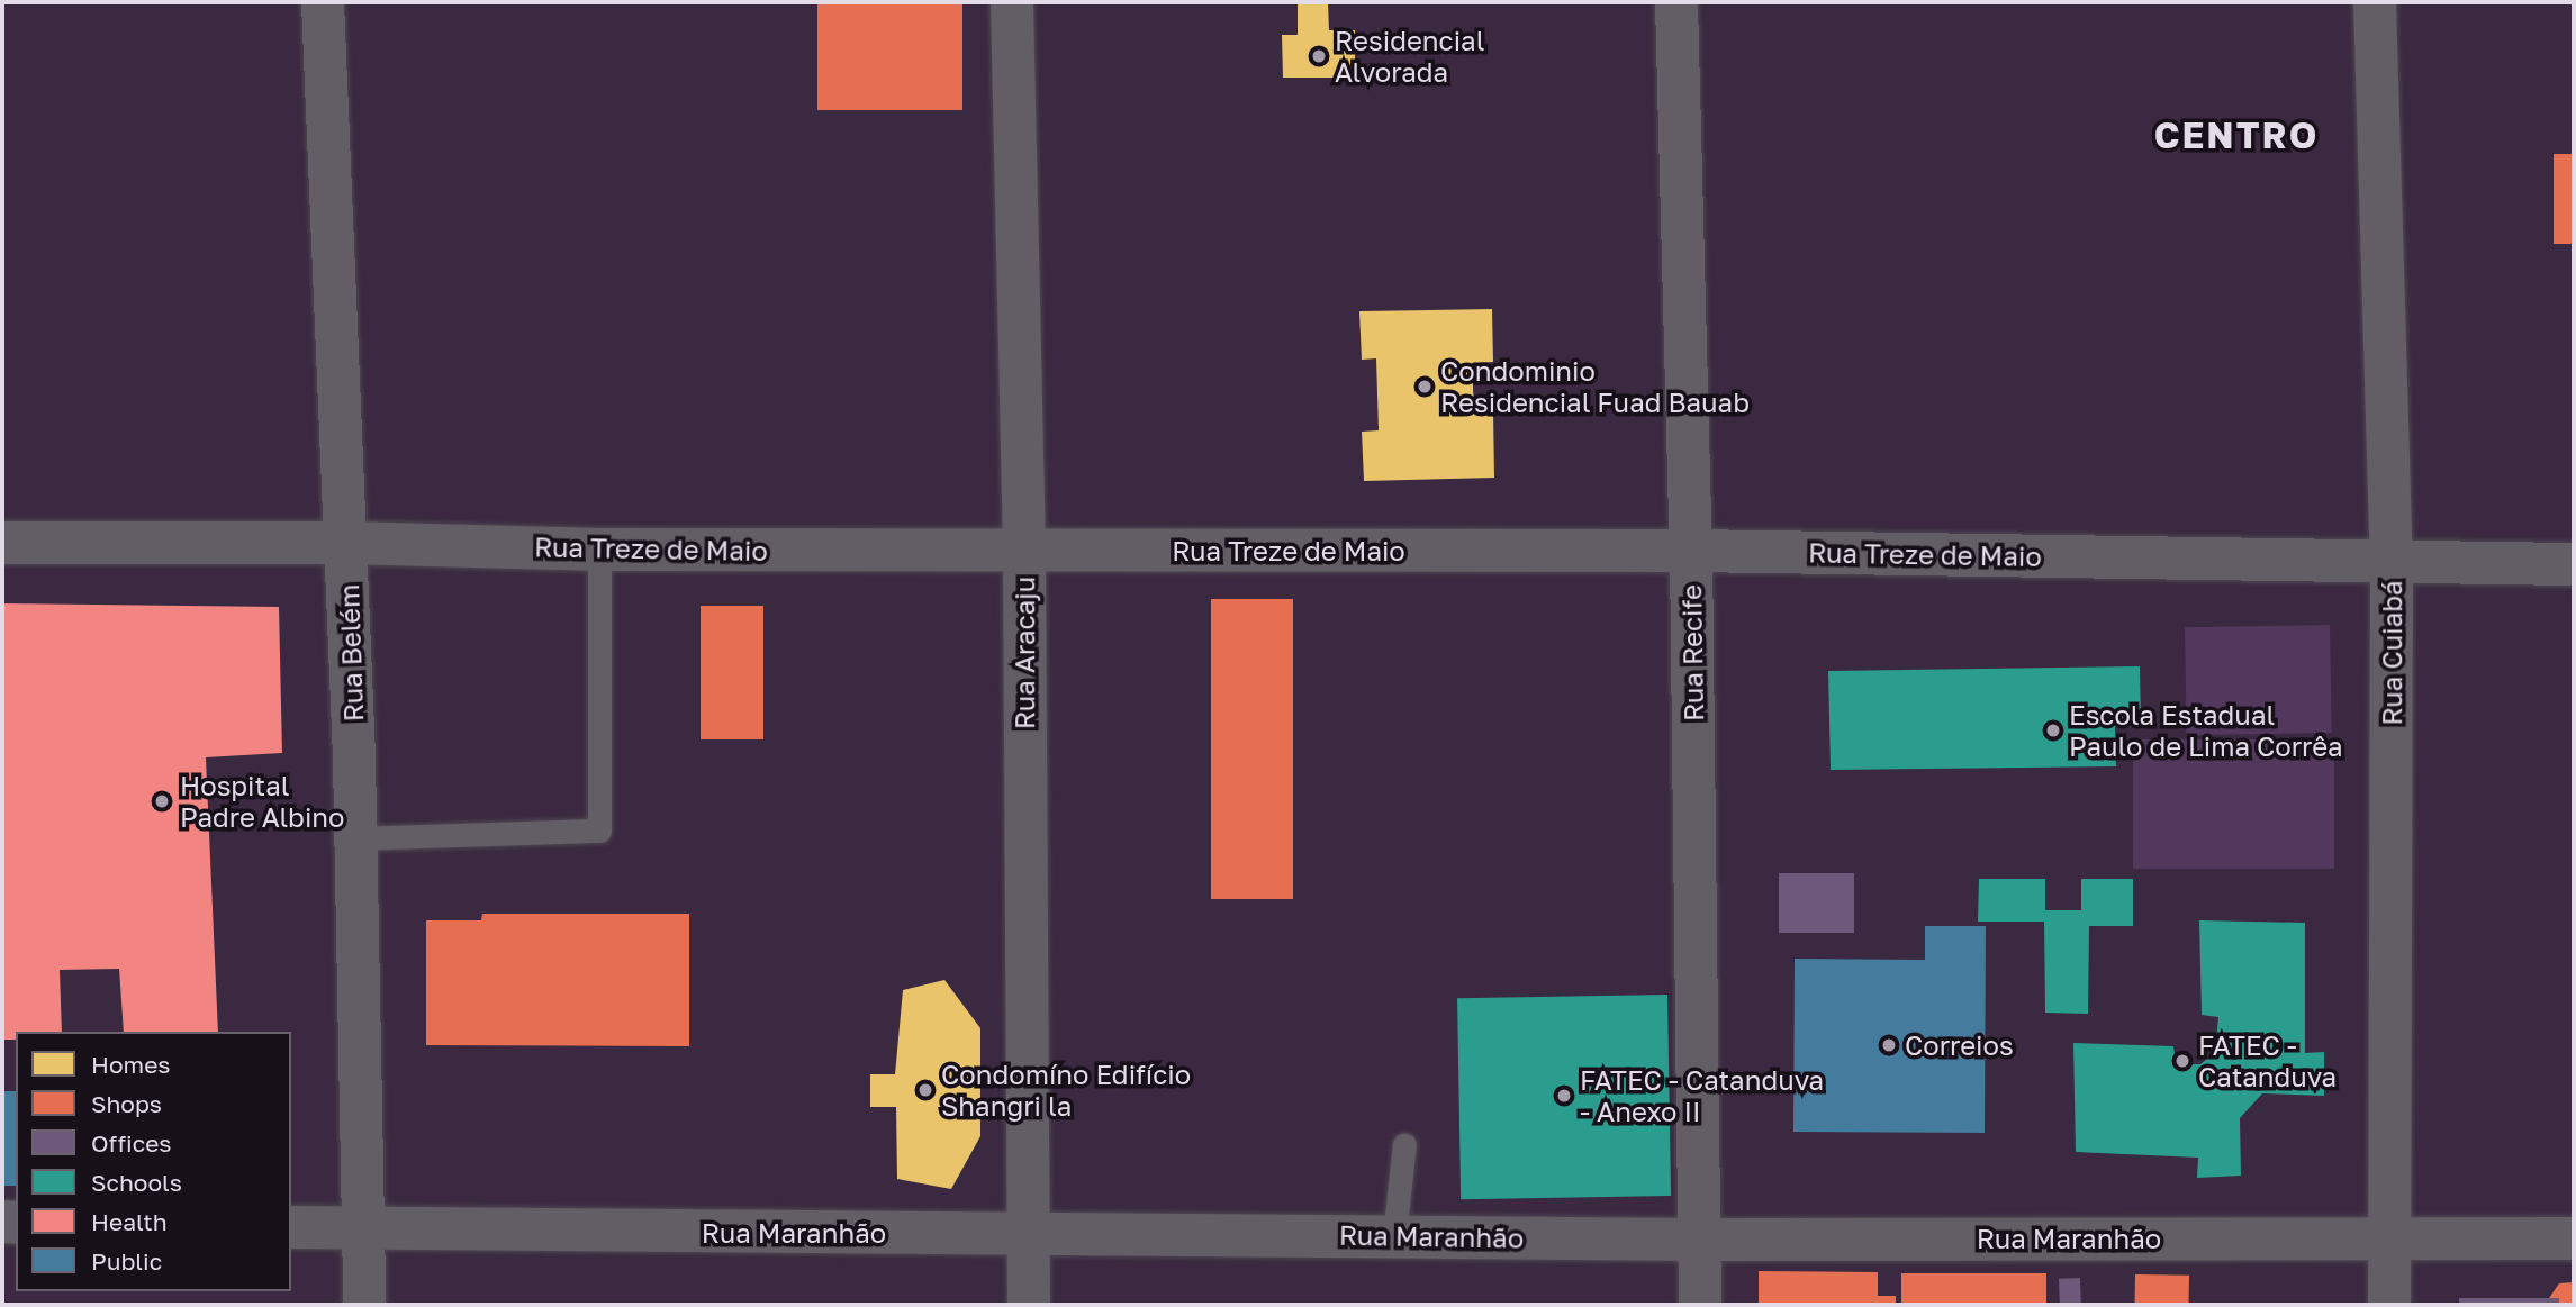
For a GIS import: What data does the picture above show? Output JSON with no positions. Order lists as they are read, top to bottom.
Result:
{
  "streets": {
    "street": [
      "Rua Treze de Maio",
      "Rua Belém",
      "Rua Aracaju",
      "Rua Recife",
      "Rua Cuiabá",
      "Rua Maranhão"
    ]
  },
  "crossings": [
    ["Rua Treze de Maio", "Rua Belém"],
    ["Rua Treze de Maio", "Rua Aracaju"],
    ["Rua Treze de Maio", "Rua Recife"],
    ["Rua Treze de Maio", "Rua Cuiabá"],
    ["Rua Belém", "Rua Maranhão"],
    ["Rua Aracaju", "Rua Maranhão"],
    ["Rua Recife", "Rua Maranhão"],
    ["Rua Cuiabá", "Rua Maranhão"]
  ],
  "districts": ["CENTRO"],
  "places": [
    "Residencial Alvorada",
    "Condominio Residencial Fuad Bauab",
    "Escola Estadual Paulo de Lima Corrêa",
    "Hospital Padre Albino",
    "Correios",
    "FATEC - Catanduva",
    "Condomíno Edifício Shangri la",
    "FATEC - Catanduva - Anexo II"
  ],
  "legend": [
    "Homes",
    "Shops",
    "Offices",
    "Schools",
    "Health",
    "Public"
  ]
}
